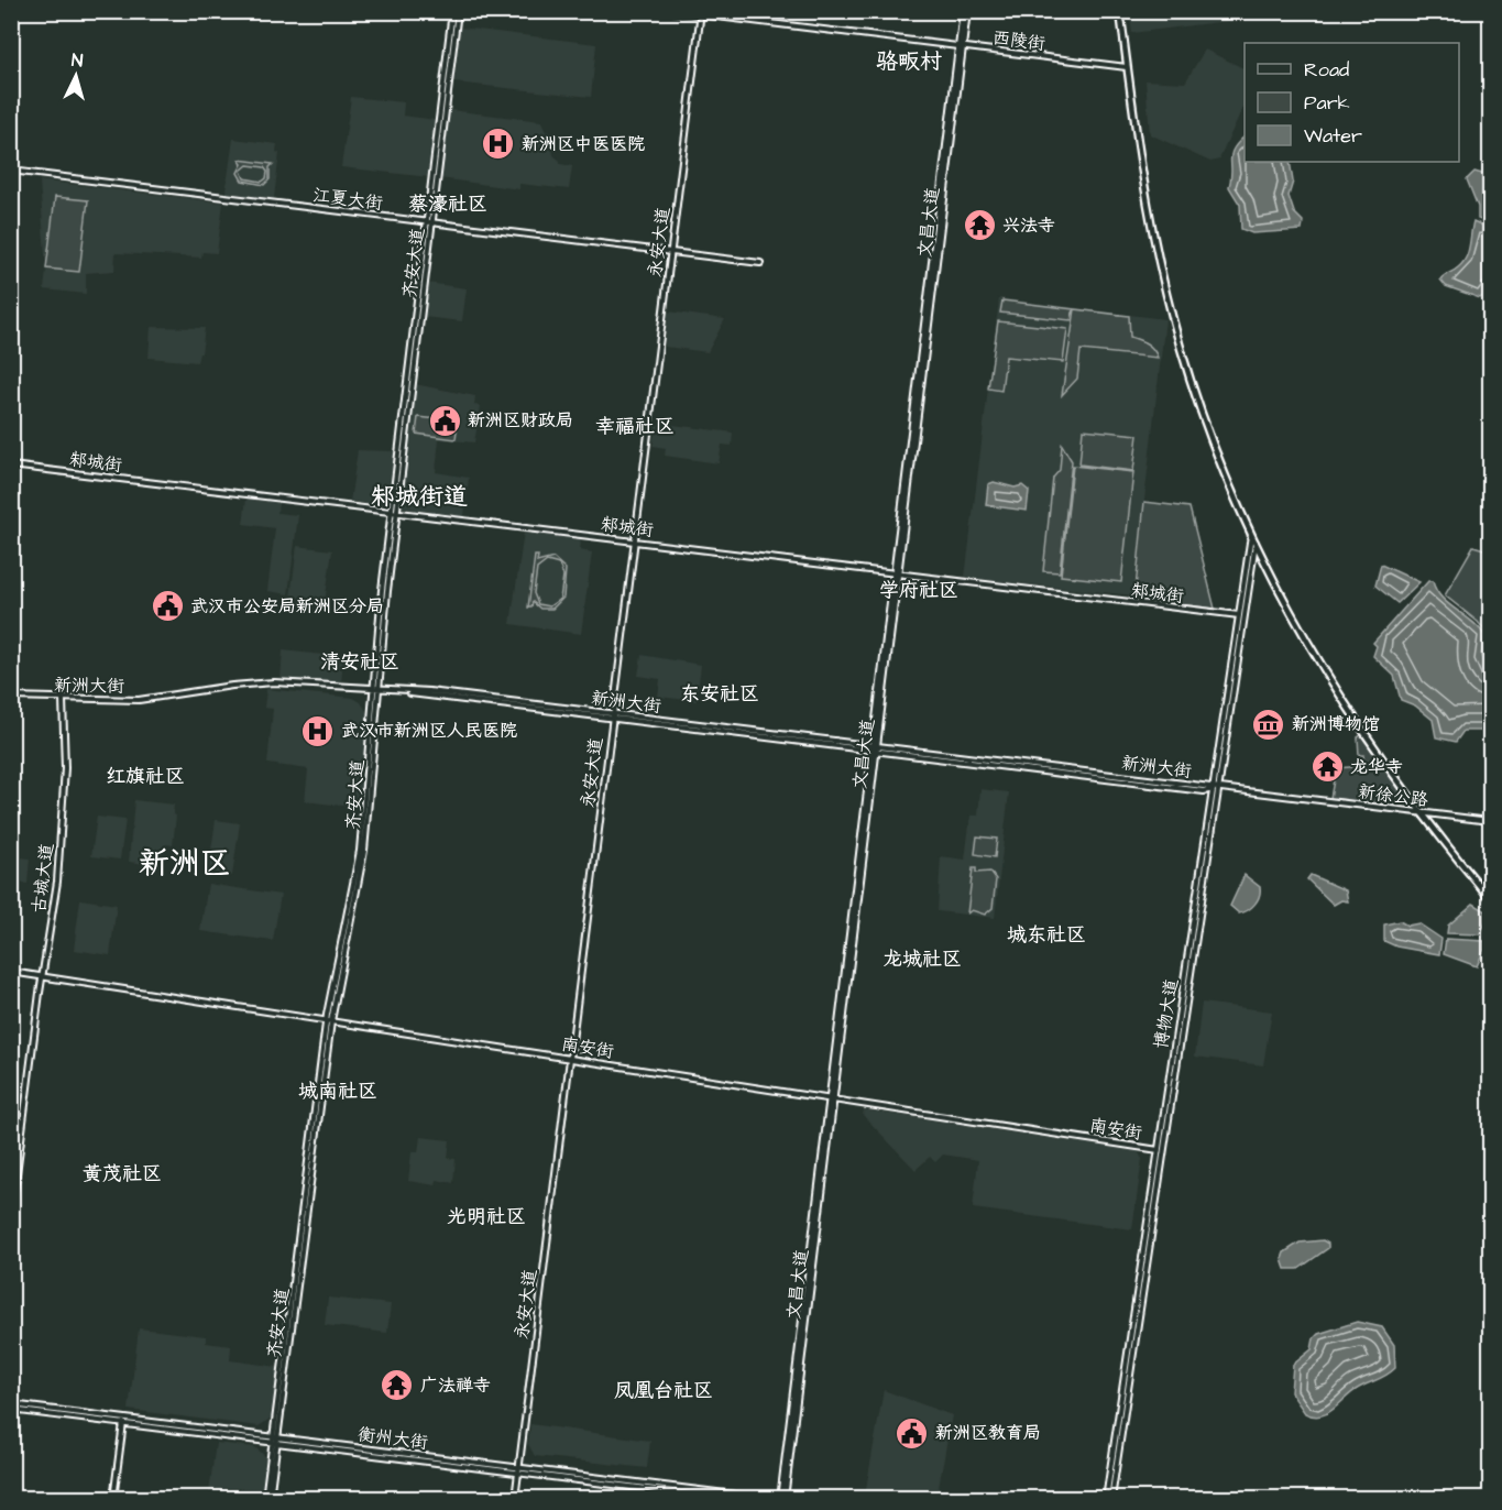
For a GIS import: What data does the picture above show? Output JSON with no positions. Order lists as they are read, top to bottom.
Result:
{
  "streets": {
    "main road": [
      "西陵街",
      "江夏大街",
      "文昌大道",
      "永安大道",
      "齐安大道",
      "邾城街",
      "新洲大街",
      "新徐公路",
      "古城大道",
      "博物大道",
      "南安街",
      "衡州大街"
    ]
  },
  "crossings": [
    ["西陵街", "文昌大道"],
    ["西陵街", "永安大道"],
    ["江夏大街", "永安大道"],
    ["江夏大街", "齐安大道"],
    ["文昌大道", "邾城街"],
    ["文昌大道", "新洲大街"],
    ["文昌大道", "南安街"],
    ["永安大道", "邾城街"],
    ["永安大道", "新洲大街"],
    ["永安大道", "南安街"],
    ["永安大道", "衡州大街"],
    ["齐安大道", "邾城街"],
    ["齐安大道", "新洲大街"],
    ["齐安大道", "南安街"],
    ["齐安大道", "衡州大街"],
    ["邾城街", "博物大道"],
    ["新洲大街", "新徐公路"],
    ["新洲大街", "古城大道"],
    ["新洲大街", "博物大道"],
    ["新徐公路", "博物大道"],
    ["古城大道", "南安街"],
    ["博物大道", "南安街"]
  ],
  "districts": [
    "骆畈村",
    "蔡濠社区",
    "幸福社区",
    "邾城街道",
    "学府社区",
    "清安社区",
    "东安社区",
    "红旗社区",
    "新洲区",
    "城东社区",
    "龙城社区",
    "城南社区",
    "黄茂社区",
    "光明社区",
    "凤凰台社区"
  ],
  "places": {
    "hospital": ["新洲区中医医院", "武汉市新洲区人民医院"],
    "temple": ["兴法寺", "龙华寺", "广法禅寺"],
    "public building": ["新洲区财政局", "武汉市公安局新洲区分局", "新洲区教育局"],
    "museum": ["新洲博物馆"]
  },
  "legend": ["Road", "Park", "Water"],
  "north": "top"
}
